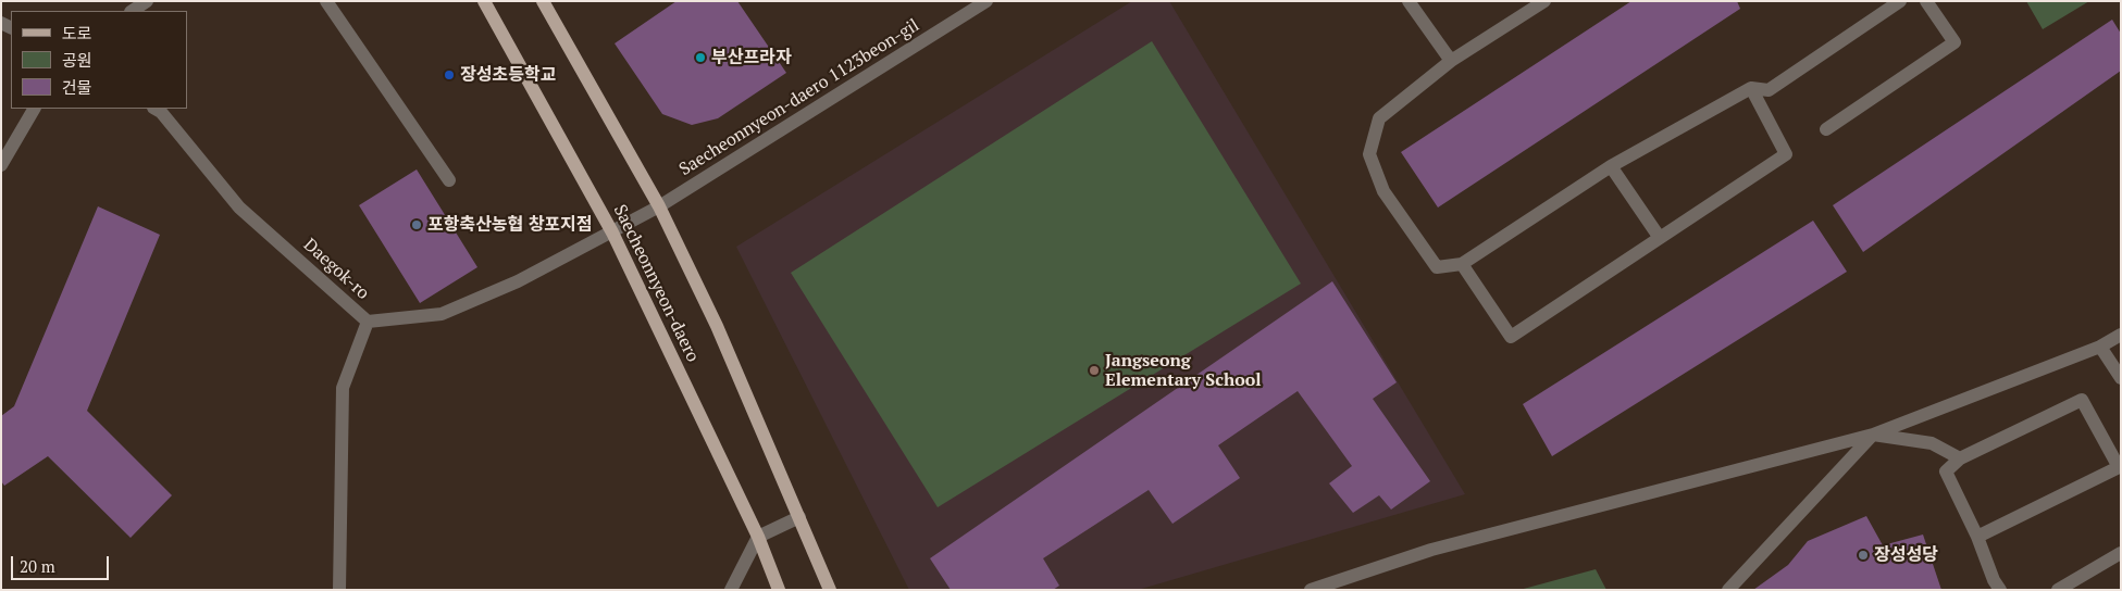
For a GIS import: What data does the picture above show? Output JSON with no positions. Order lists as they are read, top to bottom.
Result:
{
  "streets": {
    "main road": ["Saecheonnyeon-daero"],
    "street": ["Saecheonnyeon-daero 1123beon-gil", "Daegok-ro"]
  },
  "crossings": [
    ["Saecheonnyeon-daero 1123beon-gil", "Daegok-ro"],
    ["Saecheonnyeon-daero 1123beon-gil", "Saecheonnyeon-daero"],
    ["Daegok-ro", "Saecheonnyeon-daero"]
  ],
  "places": [
    "부산프라자",
    "장성초등학교",
    "포항축산농협 창포지점",
    "Jangseong Elementary School",
    "장성성당"
  ],
  "legend": ["도로", "공원", "건물"],
  "scale_bar": "20 m"
}
